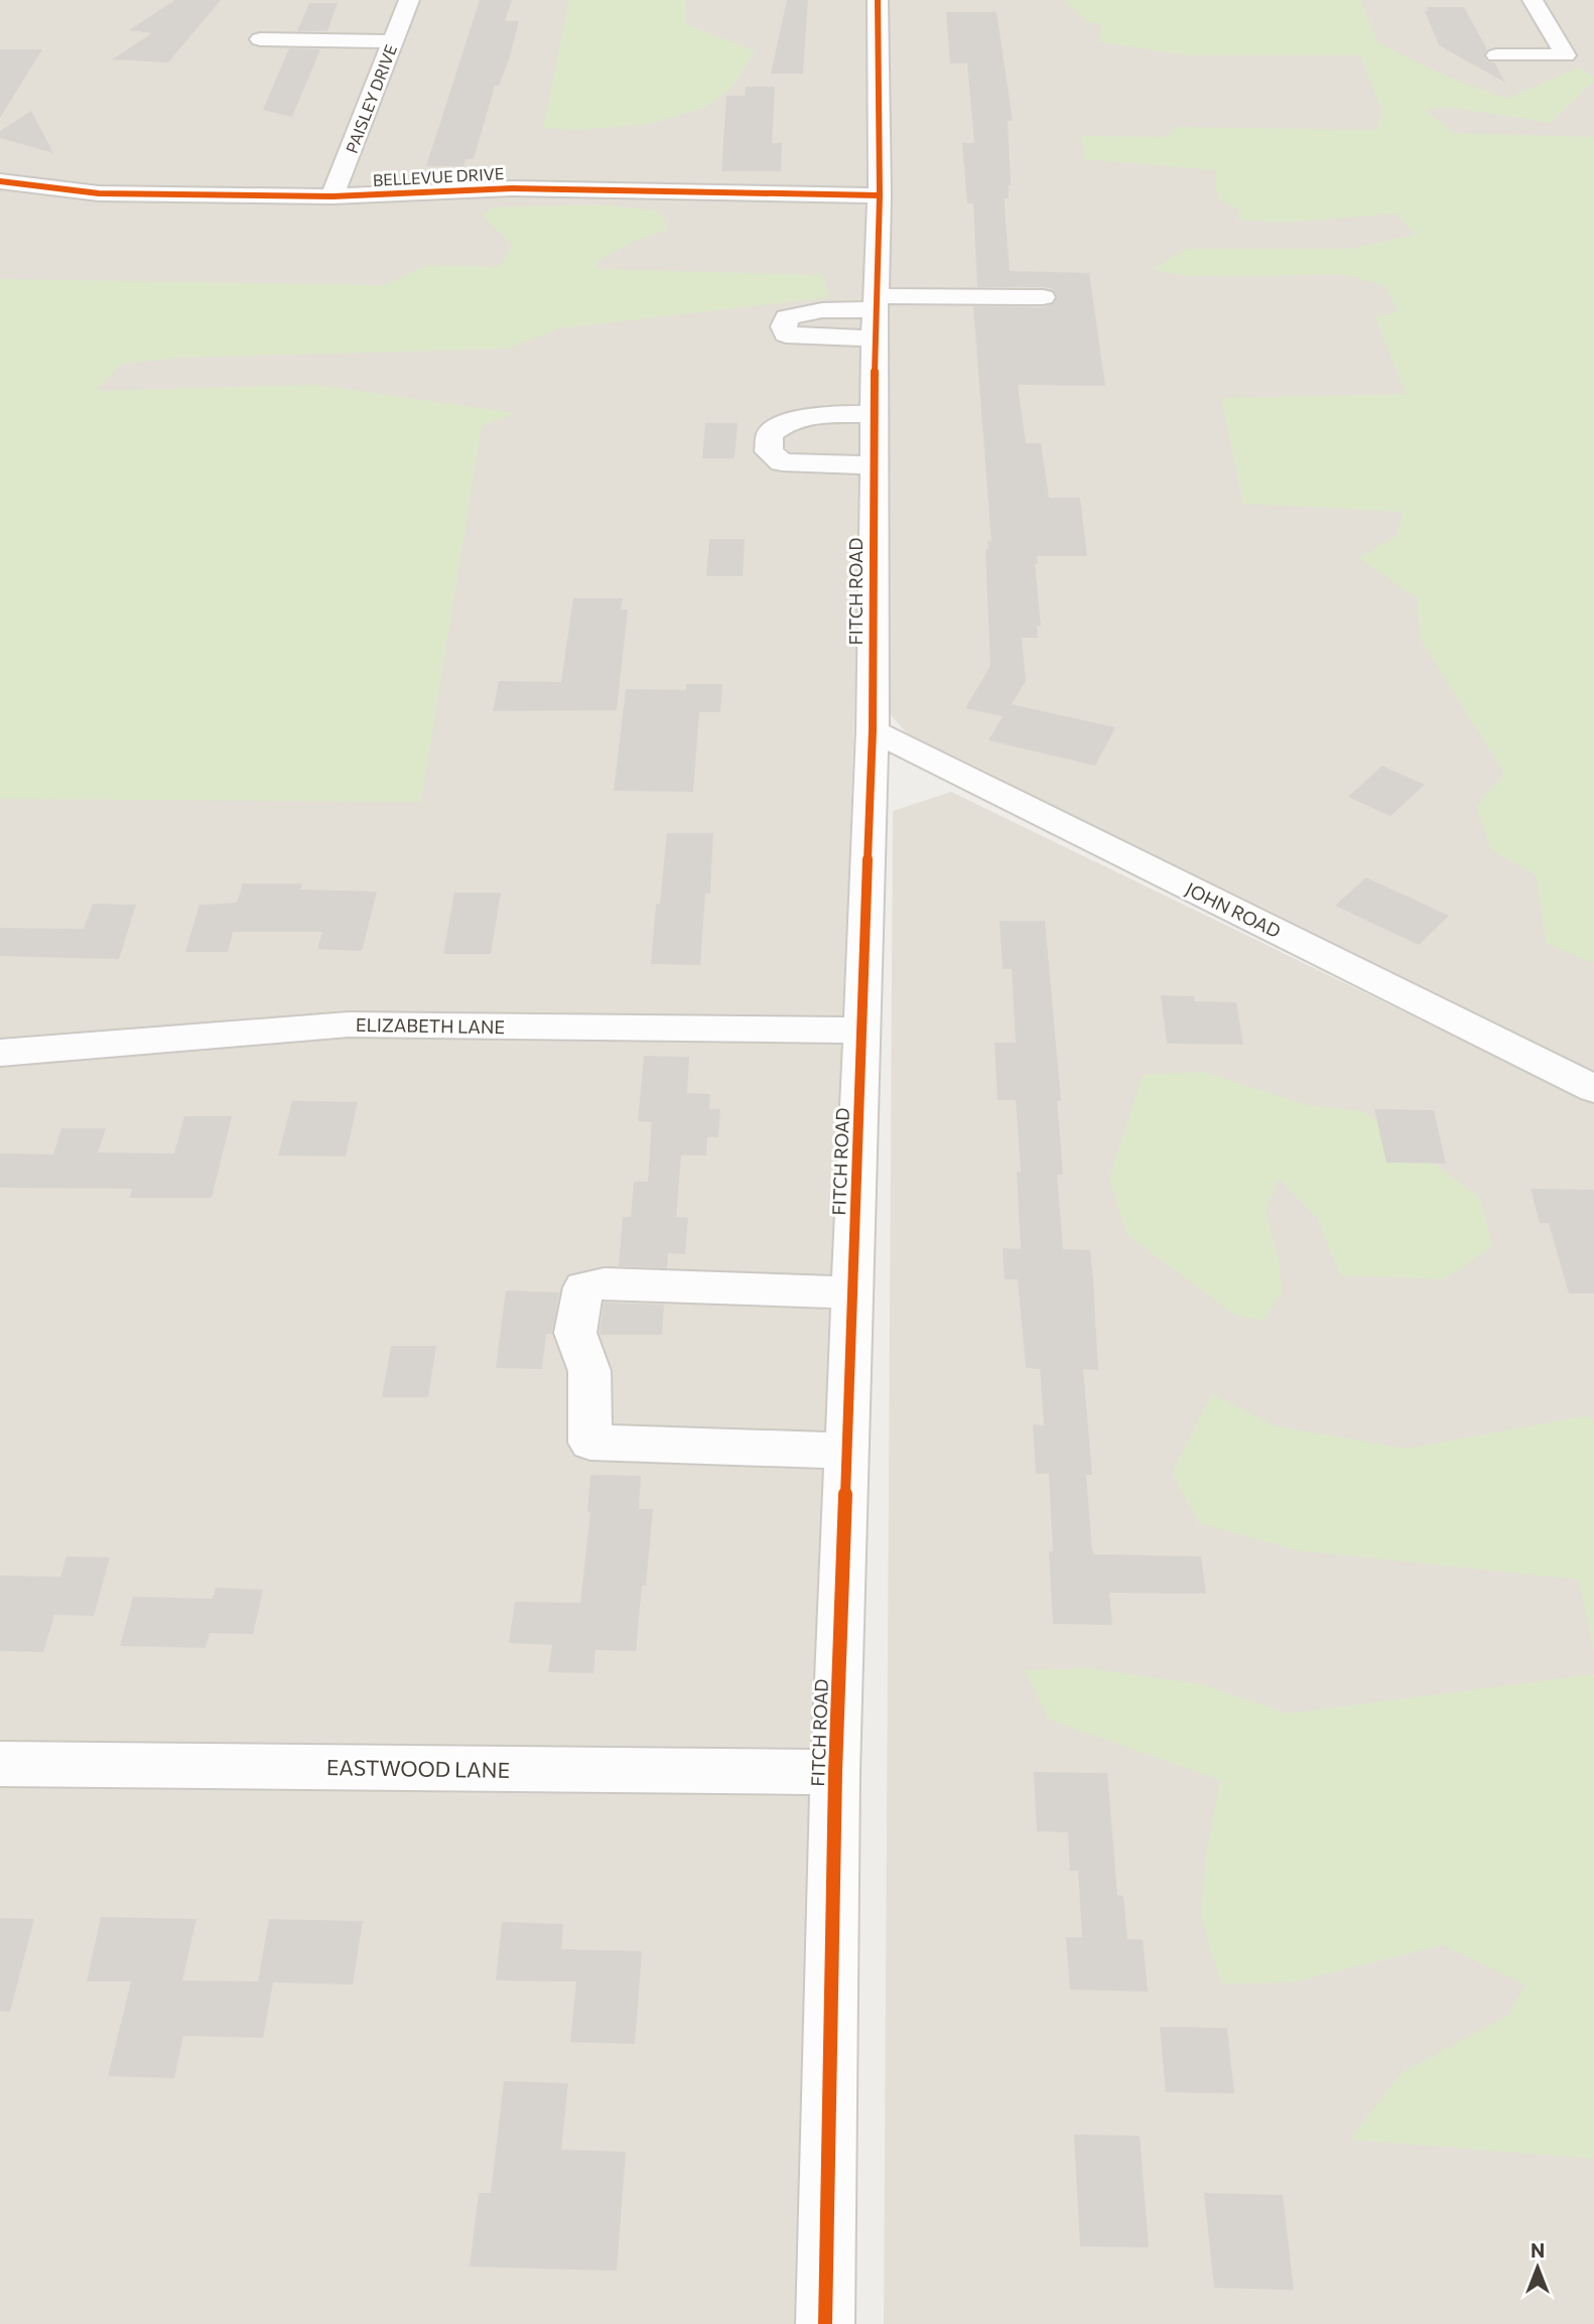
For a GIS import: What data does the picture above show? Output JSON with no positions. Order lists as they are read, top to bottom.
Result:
{
  "streets": {
    "street": [
      "PAISLEY DRIVE",
      "BELLEVUE DRIVE",
      "FITCH ROAD",
      "JOHN ROAD",
      "ELIZABETH LANE",
      "EASTWOOD LANE"
    ]
  },
  "crossings": [
    ["PAISLEY DRIVE", "BELLEVUE DRIVE"],
    ["BELLEVUE DRIVE", "FITCH ROAD"],
    ["FITCH ROAD", "JOHN ROAD"],
    ["FITCH ROAD", "ELIZABETH LANE"],
    ["FITCH ROAD", "EASTWOOD LANE"]
  ],
  "north": "top"
}
